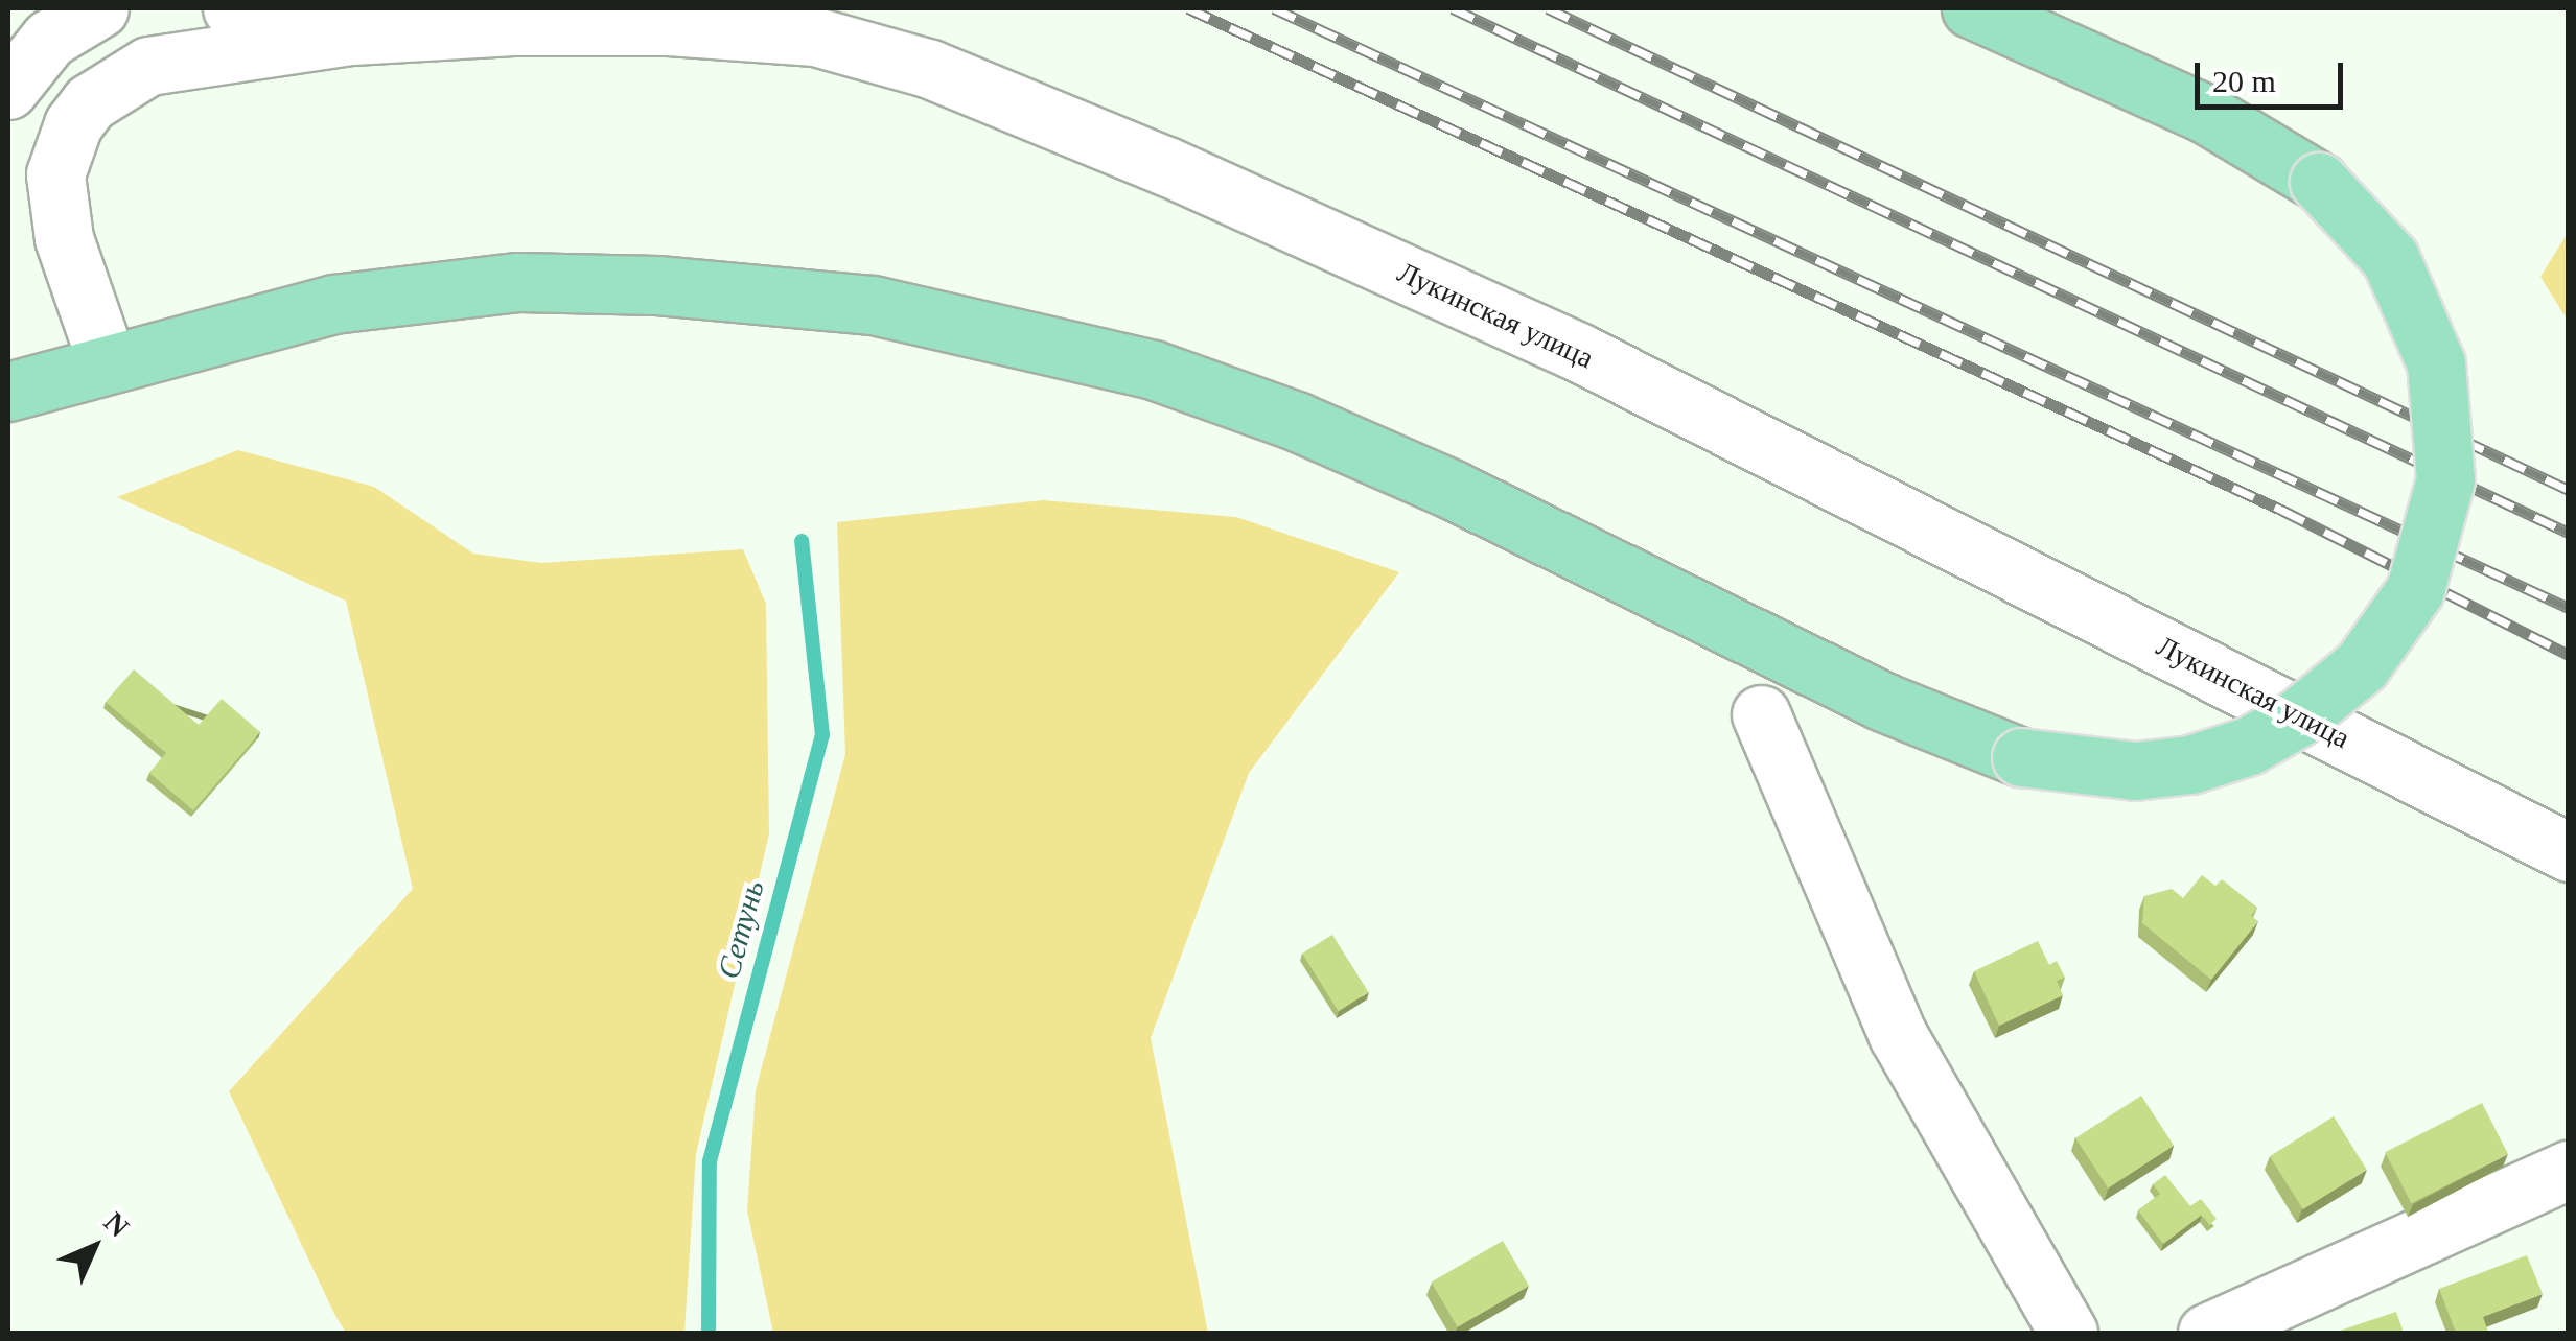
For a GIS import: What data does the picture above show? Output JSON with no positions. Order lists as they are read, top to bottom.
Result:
{
  "streets": {
    "street": ["Лукинская улица"]
  },
  "water": ["Сетунь"],
  "scale_bar": "20 m",
  "north": "top right"
}
